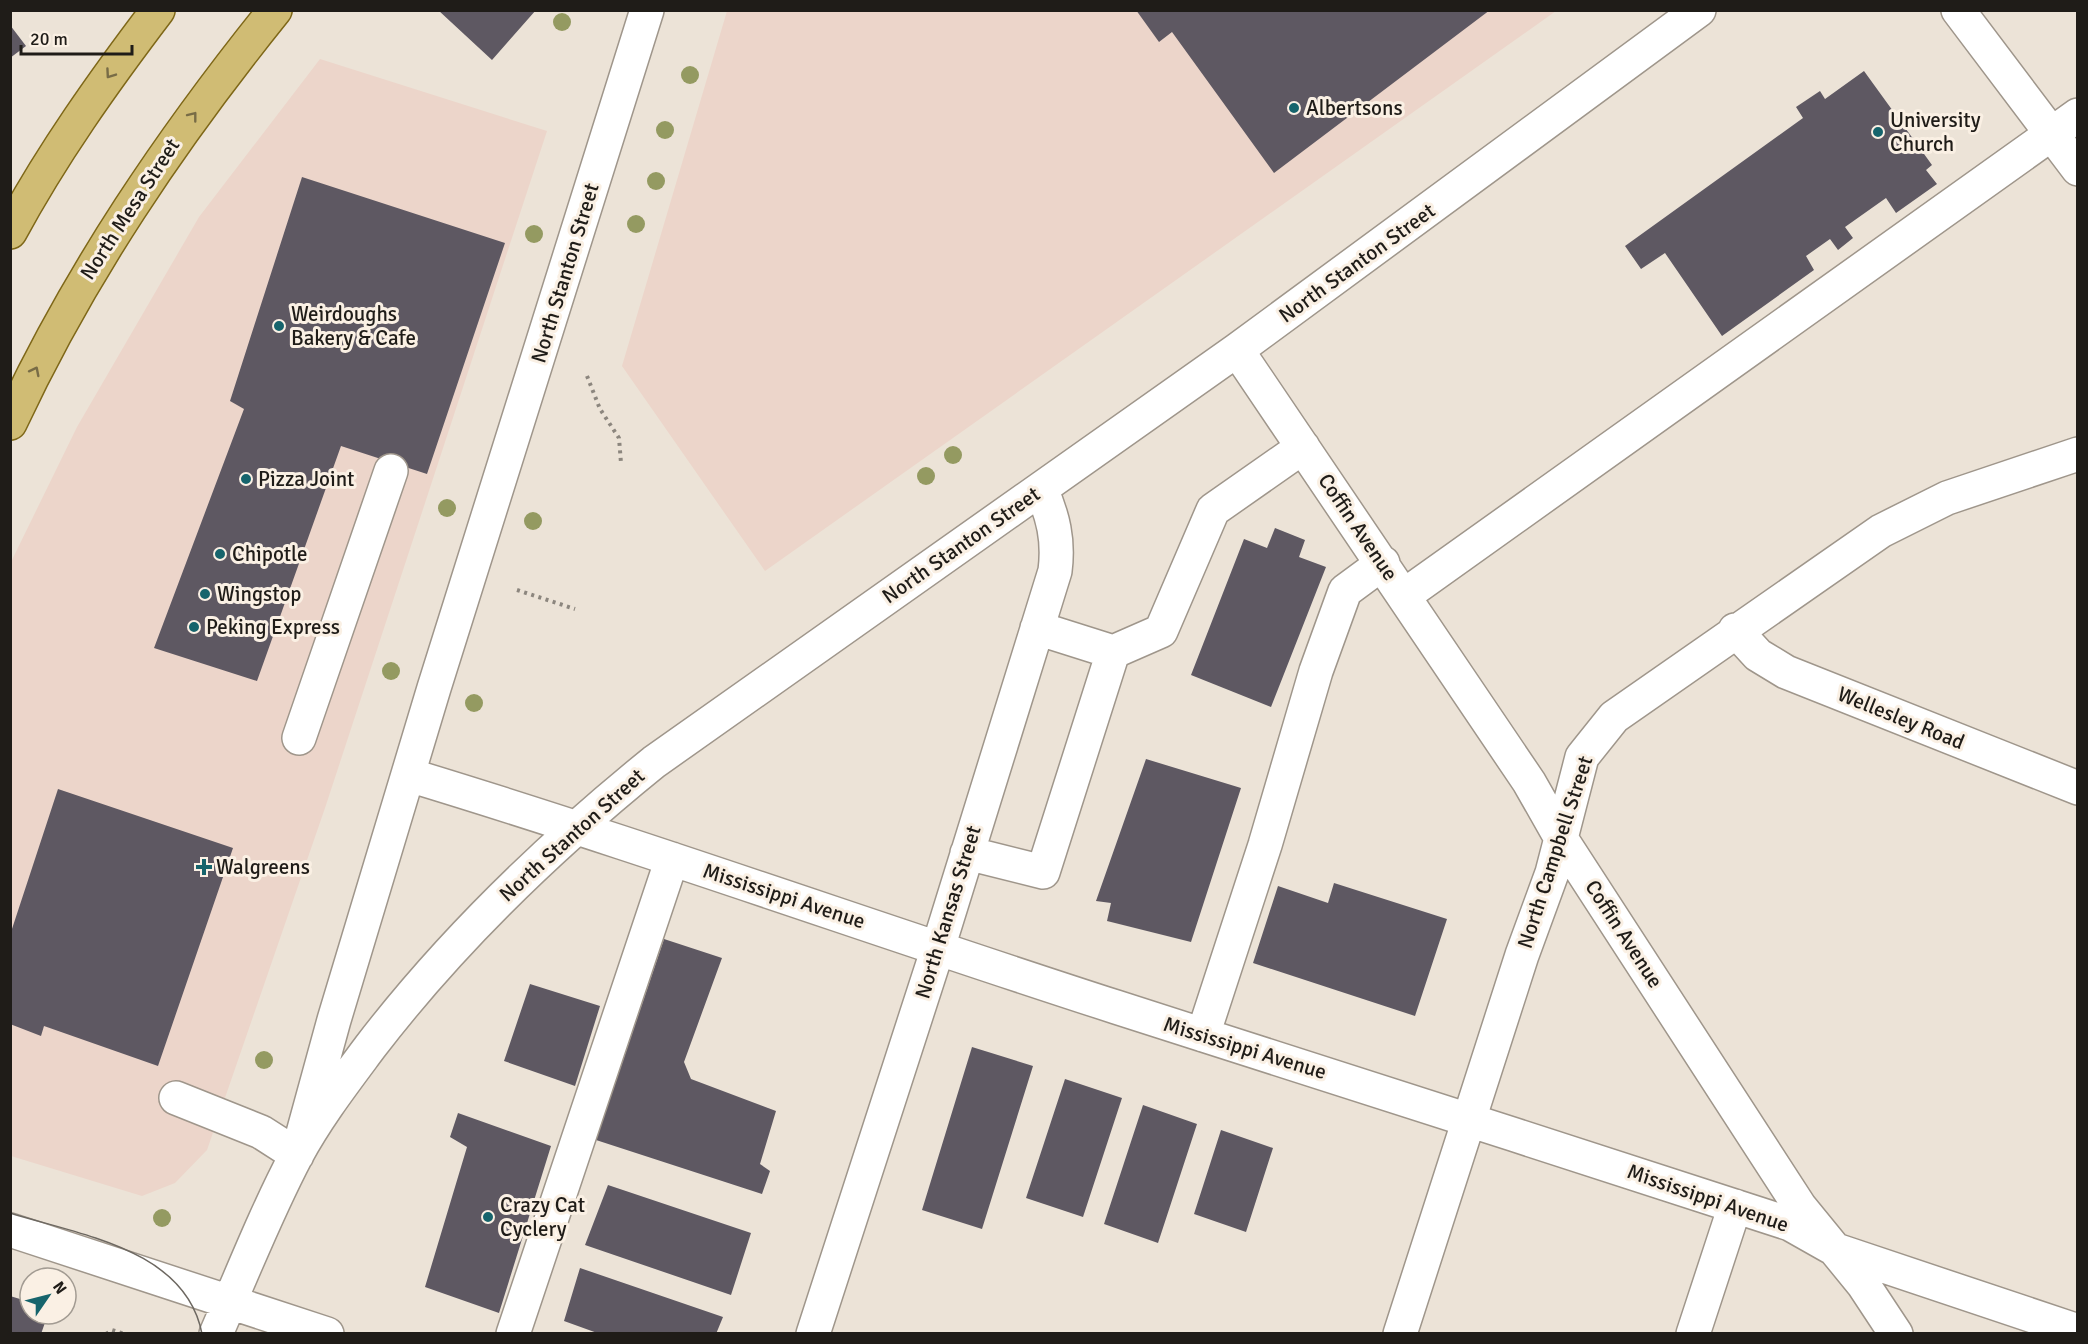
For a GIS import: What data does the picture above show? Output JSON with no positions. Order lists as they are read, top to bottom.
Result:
{
  "streets": {
    "main road": ["North Mesa Street"],
    "street": [
      "North Stanton Street",
      "Coffin Avenue",
      "Wellesley Road",
      "North Campbell Street",
      "Mississippi Avenue",
      "North Kansas Street"
    ]
  },
  "crossings": [
    ["North Stanton Street", "Coffin Avenue"],
    ["North Stanton Street", "Mississippi Avenue"],
    ["North Stanton Street", "North Kansas Street"],
    ["Coffin Avenue", "North Campbell Street"],
    ["Coffin Avenue", "Mississippi Avenue"],
    ["Wellesley Road", "North Campbell Street"],
    ["North Campbell Street", "Mississippi Avenue"],
    ["Mississippi Avenue", "North Kansas Street"]
  ],
  "places": {
    "other": [
      "Albertsons",
      "University Church",
      "Weirdoughs Bakery & Cafe",
      "Pizza Joint",
      "Chipotle",
      "Wingstop",
      "Peking Express",
      "Crazy Cat Cyclery"
    ],
    "health": ["Walgreens"]
  },
  "scale_bar": "20 m",
  "north": "top right"
}
